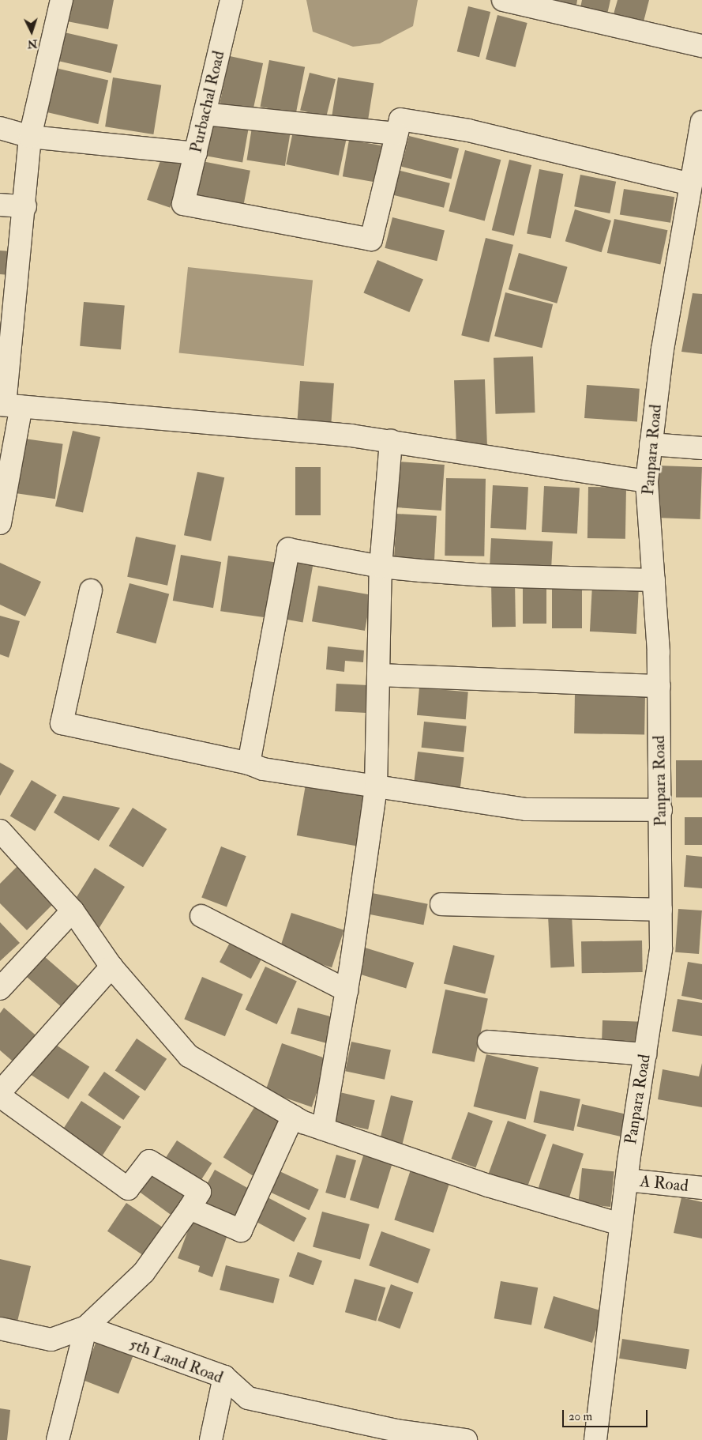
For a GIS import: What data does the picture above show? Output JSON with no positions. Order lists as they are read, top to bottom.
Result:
{
  "streets": {
    "street": [
      "Purbachal Road",
      "Panpara Road",
      "A Road",
      "5th Land Road"
    ]
  },
  "crossings": [
    ["Panpara Road", "A Road"]
  ],
  "scale_bar": "20 m",
  "north": "bottom"
}
